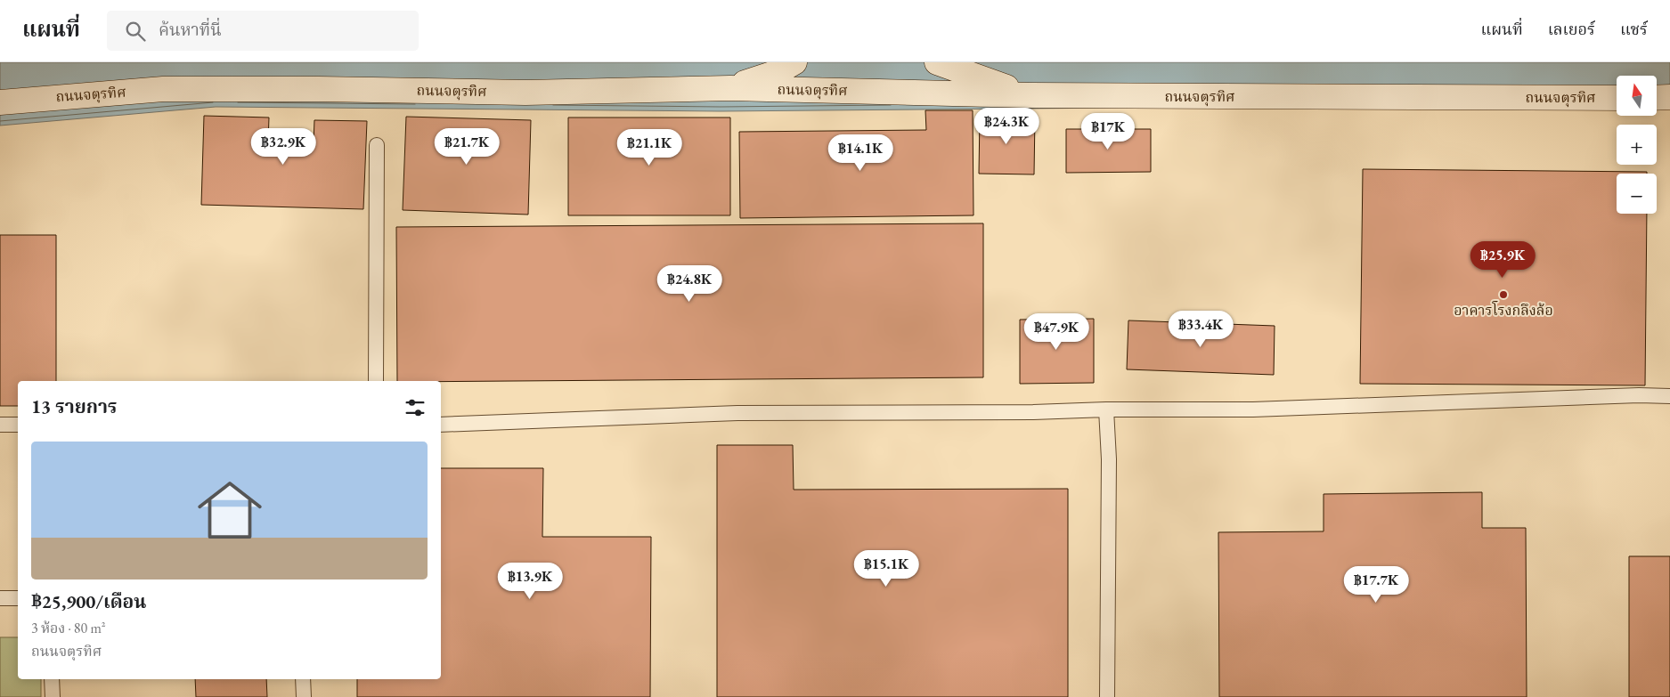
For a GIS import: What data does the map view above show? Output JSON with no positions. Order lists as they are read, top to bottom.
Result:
{
  "streets": {
    "main road": ["ถนนจตุรทิศ"]
  },
  "places": ["อาคารโรงกลึงล้อ"],
  "north": "top",
  "page": {
    "header": "แผนที่",
    "search": "ค้นหาที่นี่",
    "nav": ["แผนที่", "เลเยอร์", "แชร์"],
    "map_buttons": ["+", "−"],
    "price": [
      "฿24.3K",
      "฿17K",
      "฿32.9K",
      "฿21.7K",
      "฿21.1K",
      "฿14.1K",
      "฿25.9K",
      "฿24.8K",
      "฿33.4K",
      "฿47.9K",
      "฿15.1K",
      "฿13.9K",
      "฿17.7K"
    ],
    "heading": "13 รายการ",
    "list": [
      {
        "name": "฿25,900/เดือน",
        "note": "3 ห้อง · 80 m² · ถนนจตุรทิศ"
      }
    ]
  }
}
